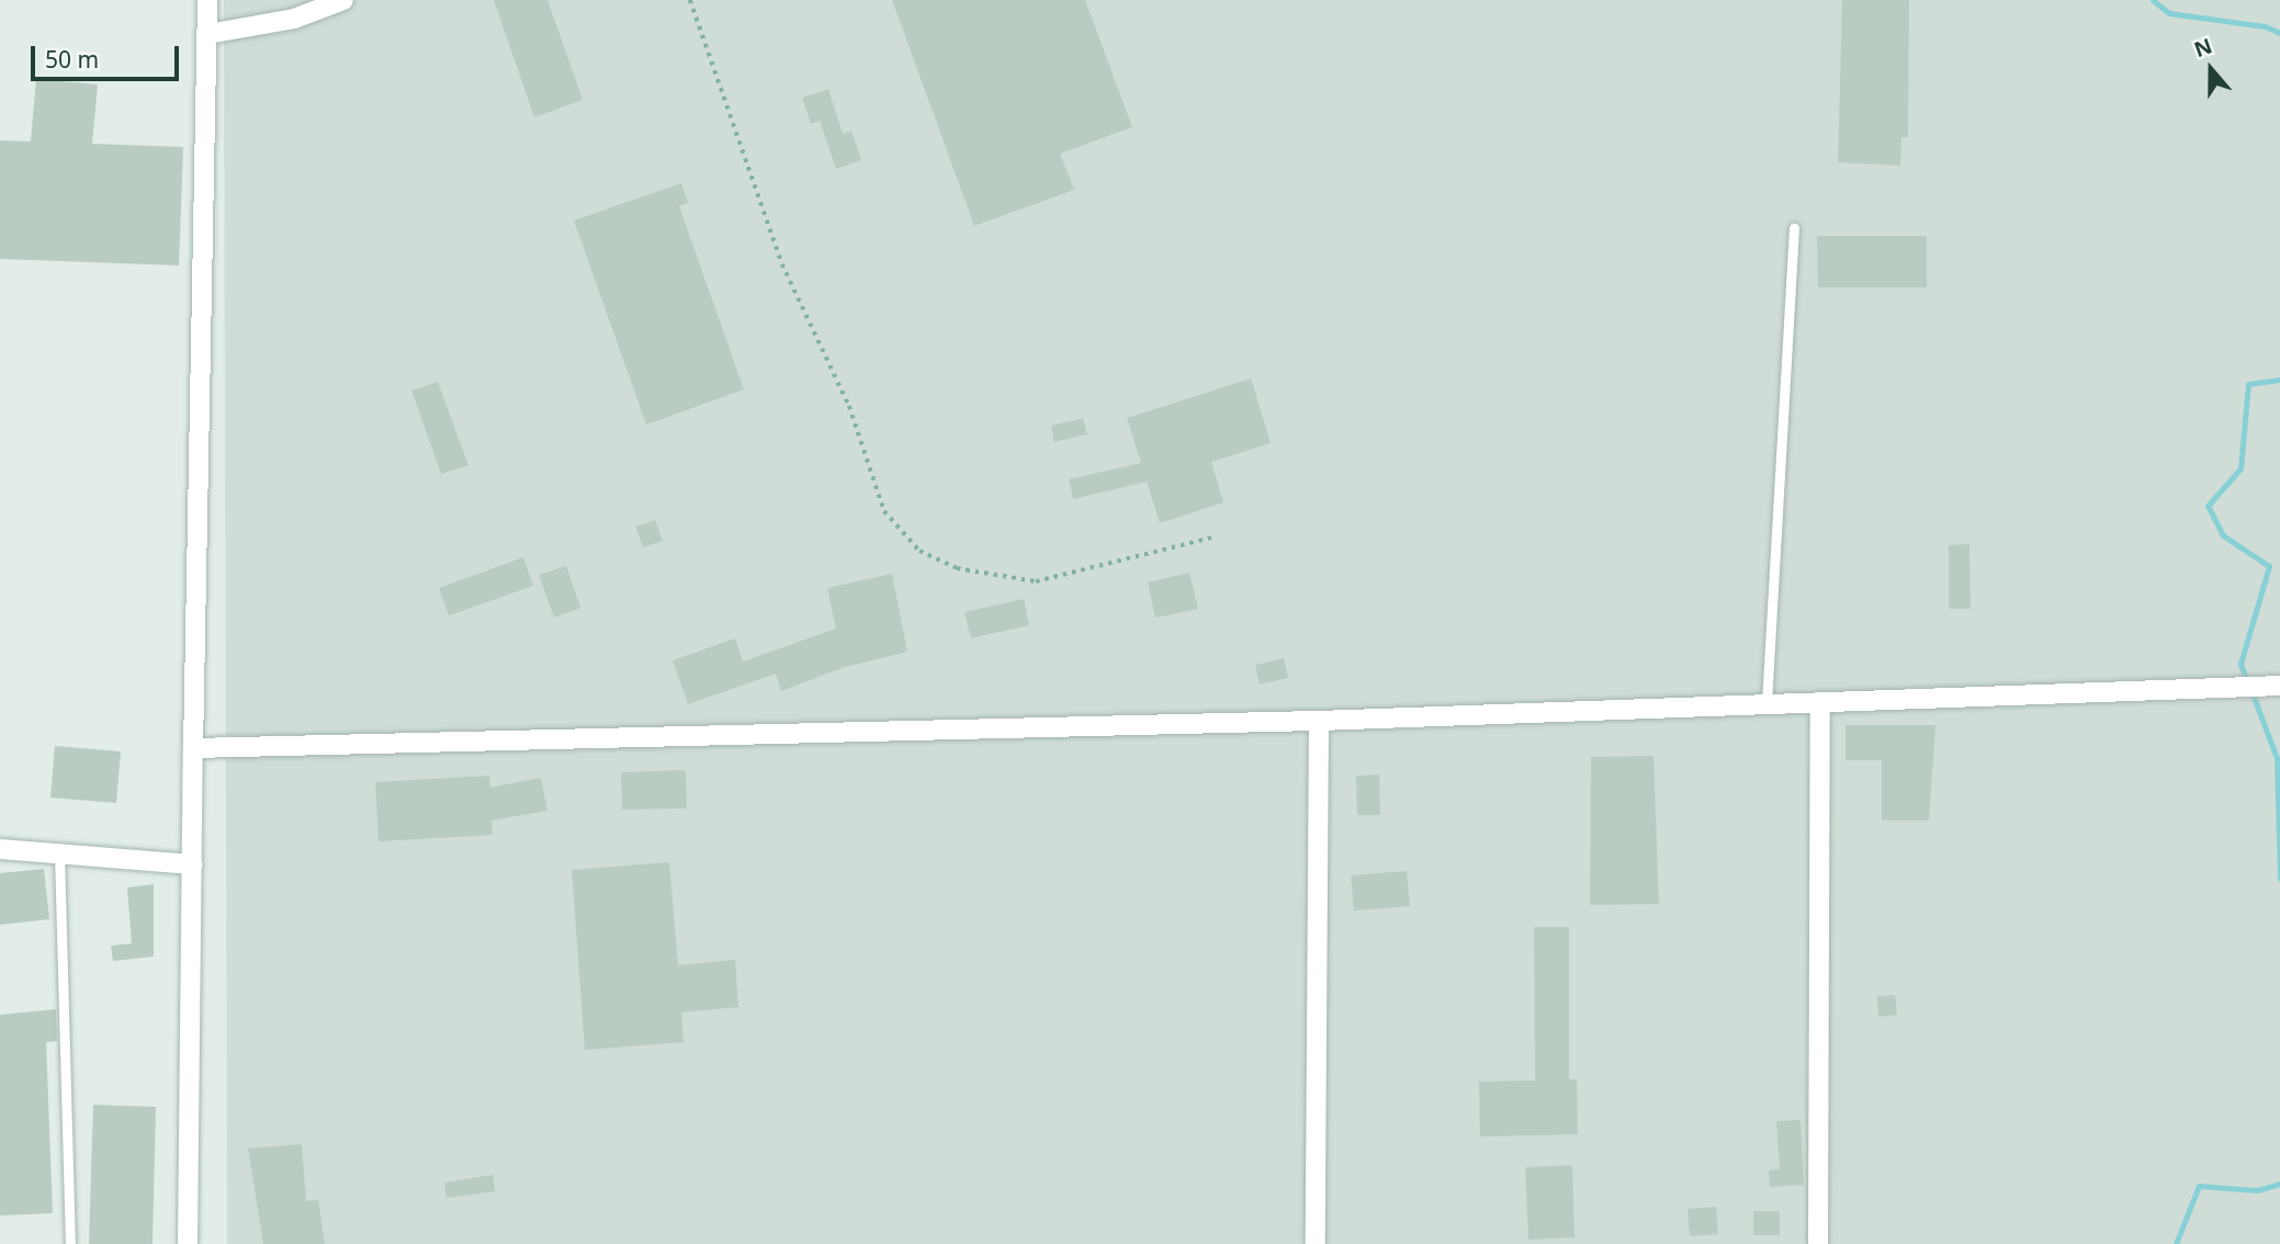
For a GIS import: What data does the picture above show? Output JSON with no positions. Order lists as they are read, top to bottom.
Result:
{
  "scale_bar": "50 m",
  "north": "top"
}
